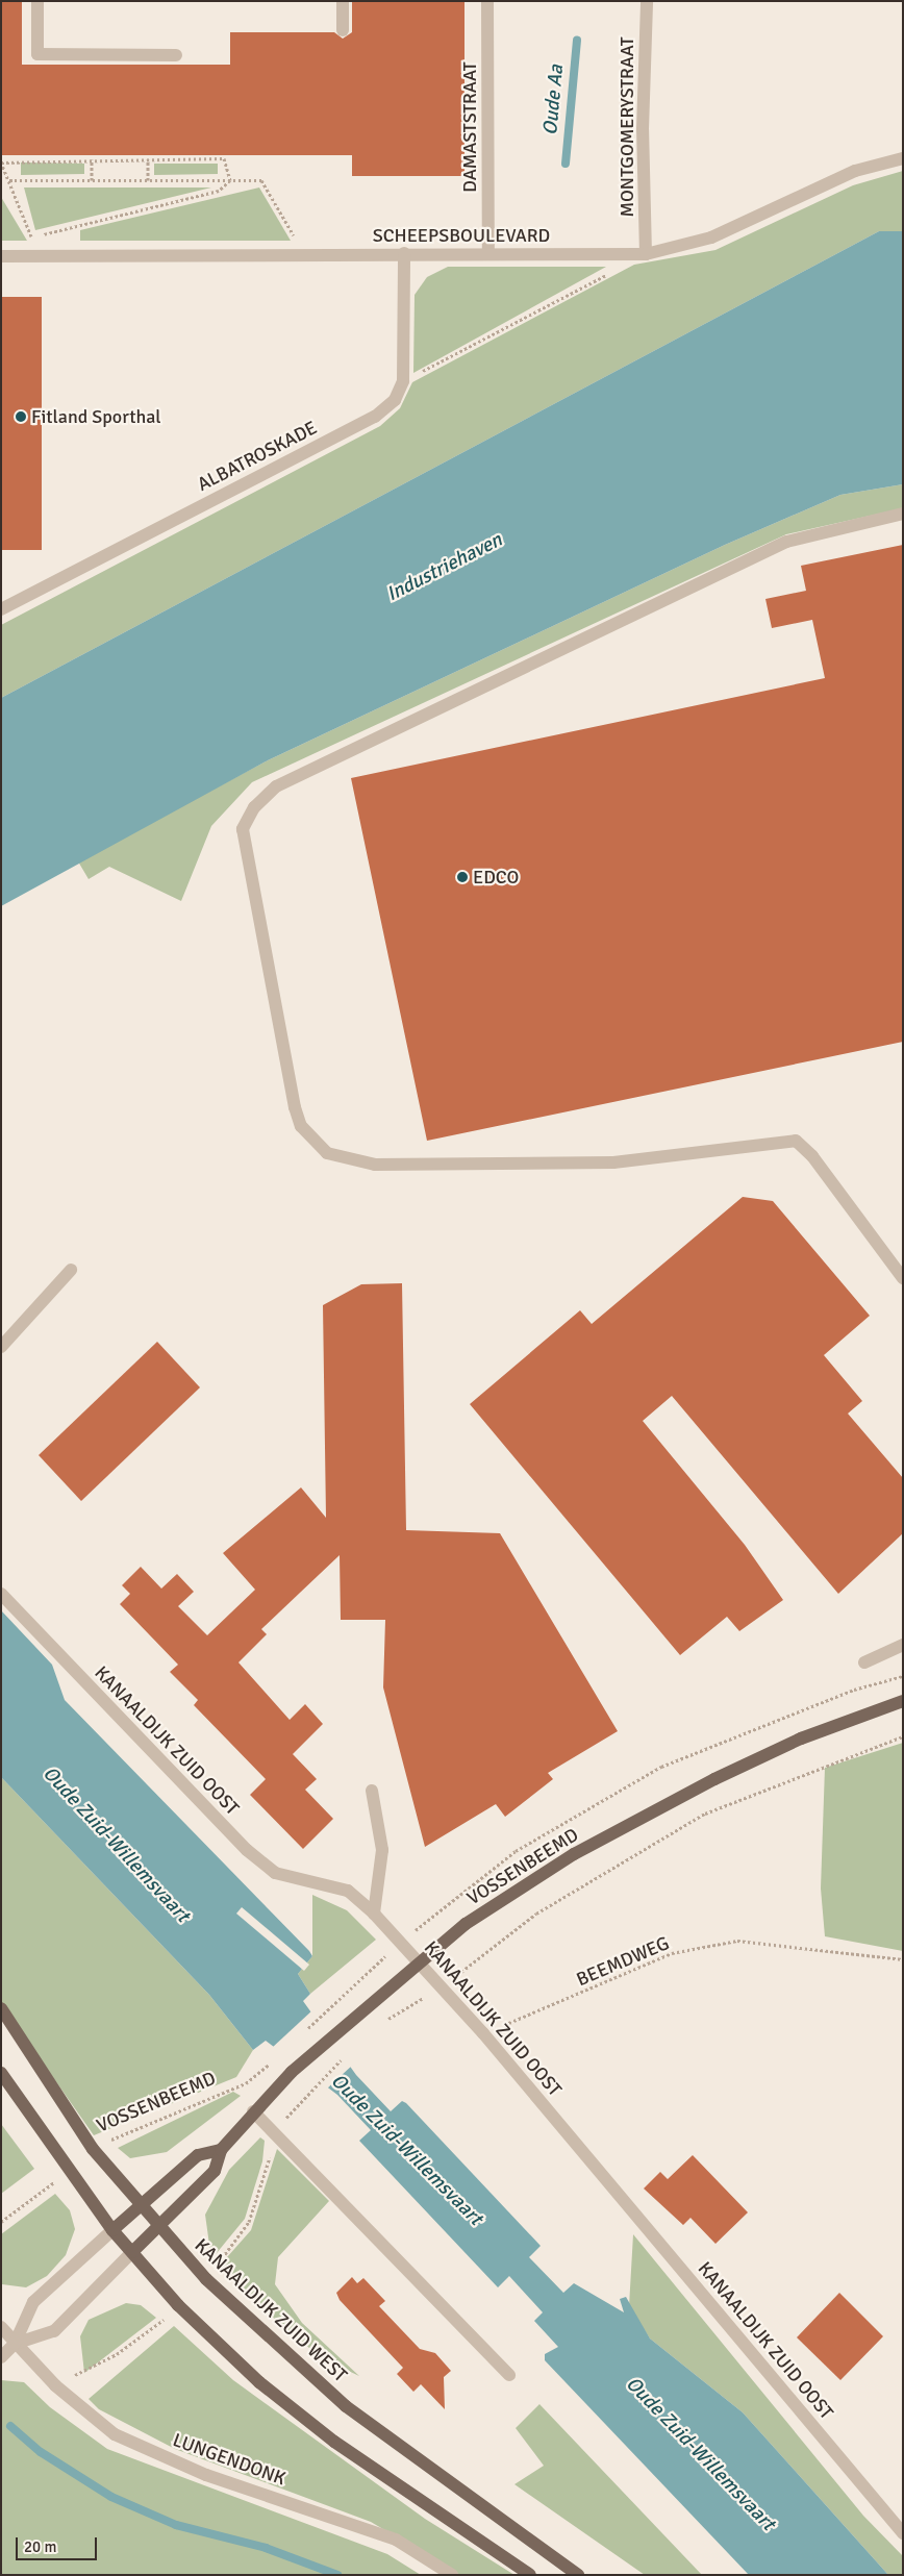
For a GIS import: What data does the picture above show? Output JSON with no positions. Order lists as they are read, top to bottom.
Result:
{
  "streets": {
    "main road": ["VOSSENBEEMD", "KANAALDIJK ZUID WEST"],
    "street": [
      "DAMASTSTRAAT",
      "MONTGOMERYSTRAAT",
      "SCHEEPSBOULEVARD",
      "ALBATROSKADE",
      "KANAALDIJK ZUID OOST",
      "LUNGENDONK"
    ],
    "path": ["BEEMDWEG"]
  },
  "crossings": [
    ["DAMASTSTRAAT", "SCHEEPSBOULEVARD"],
    ["MONTGOMERYSTRAAT", "SCHEEPSBOULEVARD"],
    ["SCHEEPSBOULEVARD", "ALBATROSKADE"],
    ["KANAALDIJK ZUID OOST", "VOSSENBEEMD"],
    ["KANAALDIJK ZUID OOST", "BEEMDWEG"],
    ["VOSSENBEEMD", "KANAALDIJK ZUID WEST"]
  ],
  "water": ["Oude Aa", "Industriehaven", "Oude Zuid-Willemsvaart"],
  "places": ["Fitland Sporthal", "EDCO"],
  "scale_bar": "20 m"
}
